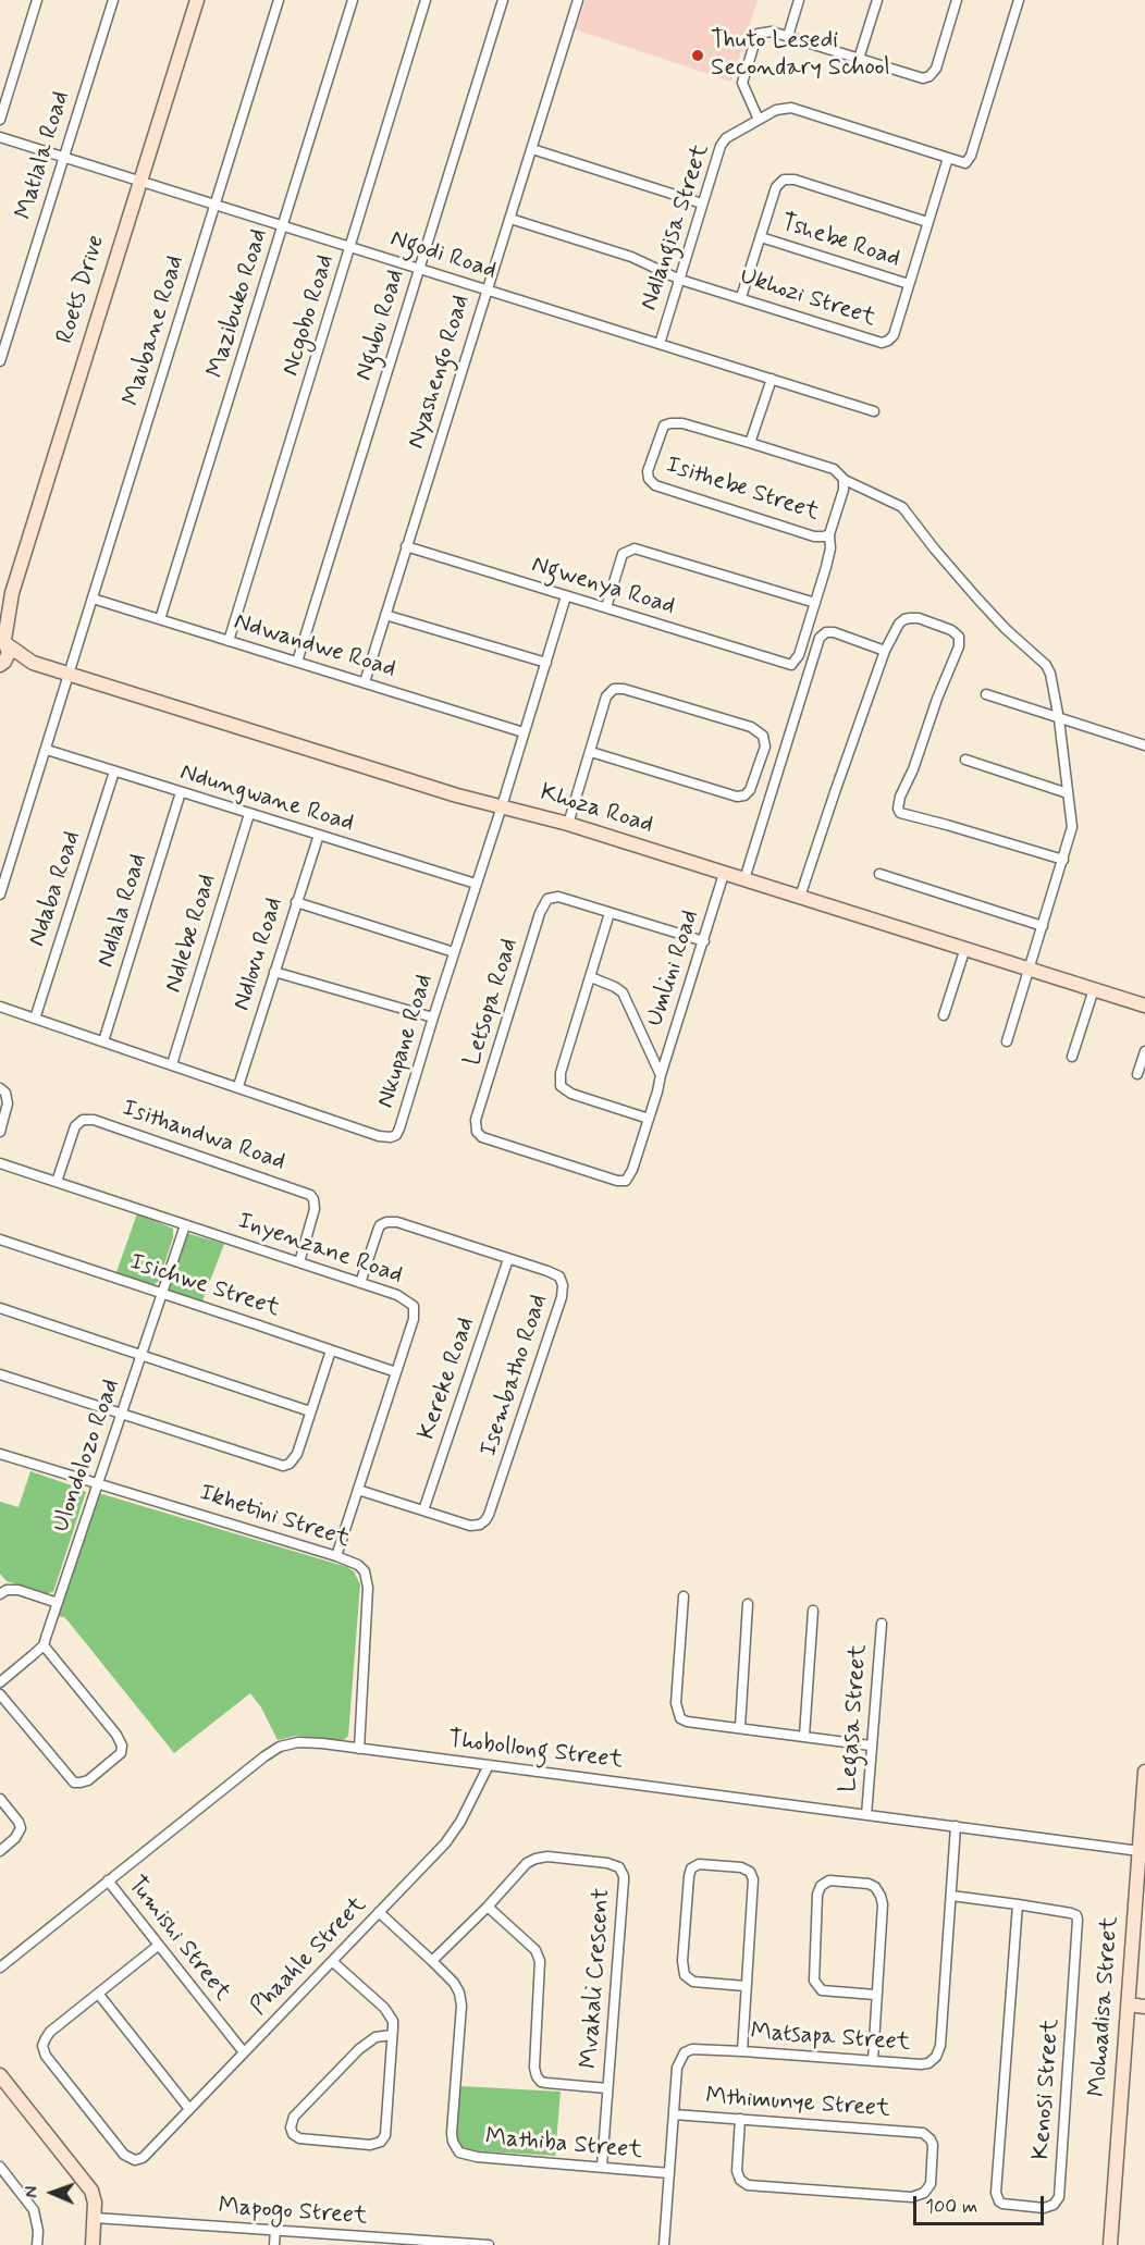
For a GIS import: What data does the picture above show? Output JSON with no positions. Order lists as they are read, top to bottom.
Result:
{
  "streets": {
    "street": [
      "Matlala Road",
      "Ndlangisa Street",
      "Tshebe Road",
      "Ngodi Road",
      "Roets Drive",
      "Ukhozi Street",
      "Mazibuko Road",
      "Ncgobo Road",
      "Ngubu Road",
      "Maubane Road",
      "Nyashengo Road",
      "Isithebe Street",
      "Ngwenya Road",
      "Ndwandwe Road",
      "Ndungwane Road",
      "Khoza Road",
      "Ndaba Road",
      "Ndlala Road",
      "Ndlebe Road",
      "Ndlovu Road",
      "Umlini Road",
      "Letsopa Road",
      "Nkupane Road",
      "Isithandwa Road",
      "Inyenzane Road",
      "Isichwe Street",
      "Isembatho Road",
      "Kereke Road",
      "Ulondolozo Road",
      "Ikhetini Street",
      "Legasa Street",
      "Thobollong Street",
      "Tumishi Street",
      "Phaahle Street",
      "Mvakali Crescent",
      "Mohoadisa Street",
      "Matsapa Street",
      "Kenosi Street",
      "Mthimunye Street",
      "Mathiba Street",
      "Mapogo Street"
    ]
  },
  "crossings": [
    ["Matlala Road", "Ngodi Road"],
    ["Ndlangisa Street", "Ngodi Road"],
    ["Ndlangisa Street", "Ukhozi Street"],
    ["Tshebe Road", "Ukhozi Street"],
    ["Ngodi Road", "Roets Drive"],
    ["Ngodi Road", "Mazibuko Road"],
    ["Ngodi Road", "Ncgobo Road"],
    ["Ngodi Road", "Ngubu Road"],
    ["Ngodi Road", "Maubane Road"],
    ["Ngodi Road", "Nyashengo Road"],
    ["Roets Drive", "Khoza Road"],
    ["Ukhozi Street", "Nyashengo Road"],
    ["Mazibuko Road", "Ndwandwe Road"],
    ["Ncgobo Road", "Ndwandwe Road"],
    ["Ngubu Road", "Ndwandwe Road"],
    ["Maubane Road", "Ndwandwe Road"],
    ["Maubane Road", "Ndungwane Road"],
    ["Maubane Road", "Khoza Road"],
    ["Nyashengo Road", "Ngwenya Road"],
    ["Nyashengo Road", "Ndwandwe Road"],
    ["Ngwenya Road", "Nkupane Road"],
    ["Ndwandwe Road", "Nkupane Road"],
    ["Ndungwane Road", "Ndaba Road"],
    ["Ndungwane Road", "Ndlala Road"],
    ["Ndungwane Road", "Ndlebe Road"],
    ["Ndungwane Road", "Ndlovu Road"],
    ["Ndungwane Road", "Nkupane Road"],
    ["Khoza Road", "Umlini Road"],
    ["Khoza Road", "Nkupane Road"],
    ["Ndaba Road", "Nkupane Road"],
    ["Ndlala Road", "Nkupane Road"],
    ["Ndlebe Road", "Nkupane Road"],
    ["Ndlovu Road", "Nkupane Road"],
    ["Umlini Road", "Letsopa Road"],
    ["Isithandwa Road", "Inyenzane Road"],
    ["Inyenzane Road", "Isichwe Street"],
    ["Inyenzane Road", "Isembatho Road"],
    ["Inyenzane Road", "Ulondolozo Road"],
    ["Inyenzane Road", "Ikhetini Street"],
    ["Isichwe Street", "Ulondolozo Road"],
    ["Isembatho Road", "Kereke Road"],
    ["Ulondolozo Road", "Ikhetini Street"],
    ["Ikhetini Street", "Thobollong Street"],
    ["Legasa Street", "Thobollong Street"],
    ["Thobollong Street", "Tumishi Street"],
    ["Thobollong Street", "Phaahle Street"],
    ["Thobollong Street", "Mohoadisa Street"],
    ["Thobollong Street", "Matsapa Street"],
    ["Tumishi Street", "Phaahle Street"],
    ["Phaahle Street", "Mathiba Street"],
    ["Mvakali Crescent", "Mathiba Street"],
    ["Matsapa Street", "Kenosi Street"],
    ["Matsapa Street", "Mthimunye Street"],
    ["Matsapa Street", "Mathiba Street"]
  ],
  "places": ["Thuto Lesedi Secondary School"],
  "scale_bar": "100 m",
  "north": "left"
}
